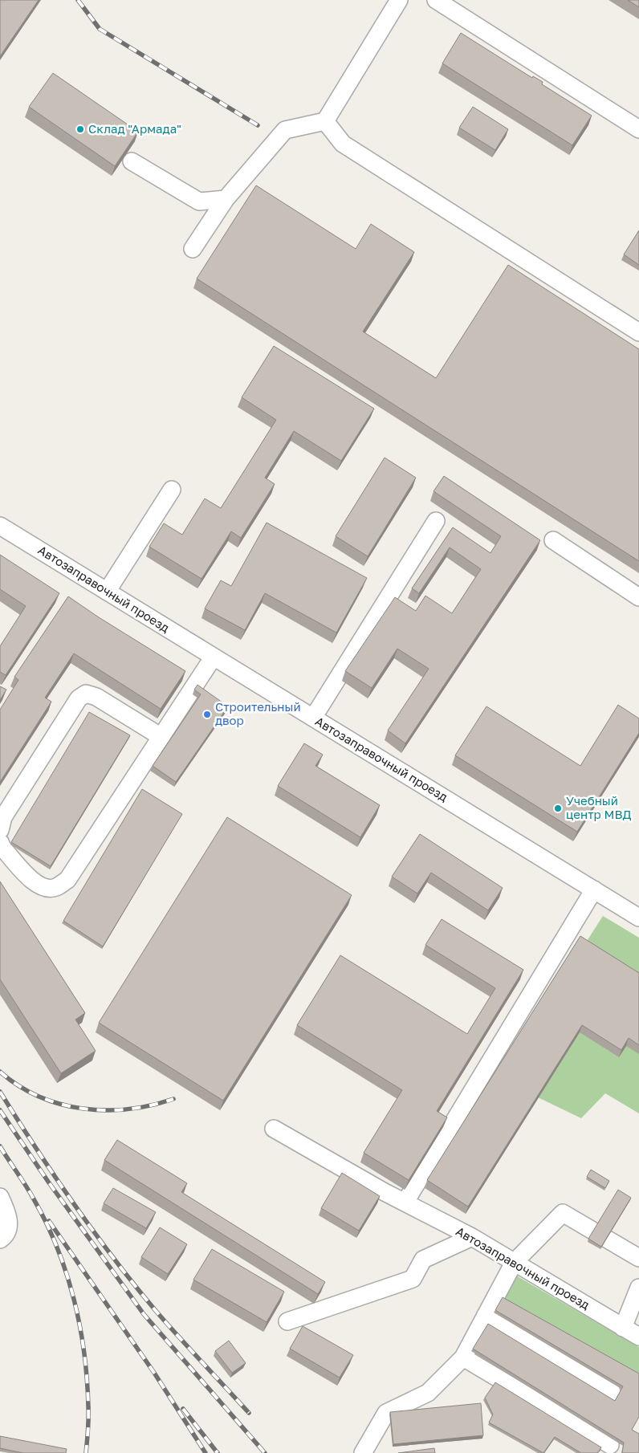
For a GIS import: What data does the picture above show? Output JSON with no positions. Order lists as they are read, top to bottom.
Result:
{
  "streets": {
    "street": ["Автозаправочный проезд"]
  },
  "places": ["Склад \"Армада\"", "Строительный двор", "Учебный центр МВД"]
}
